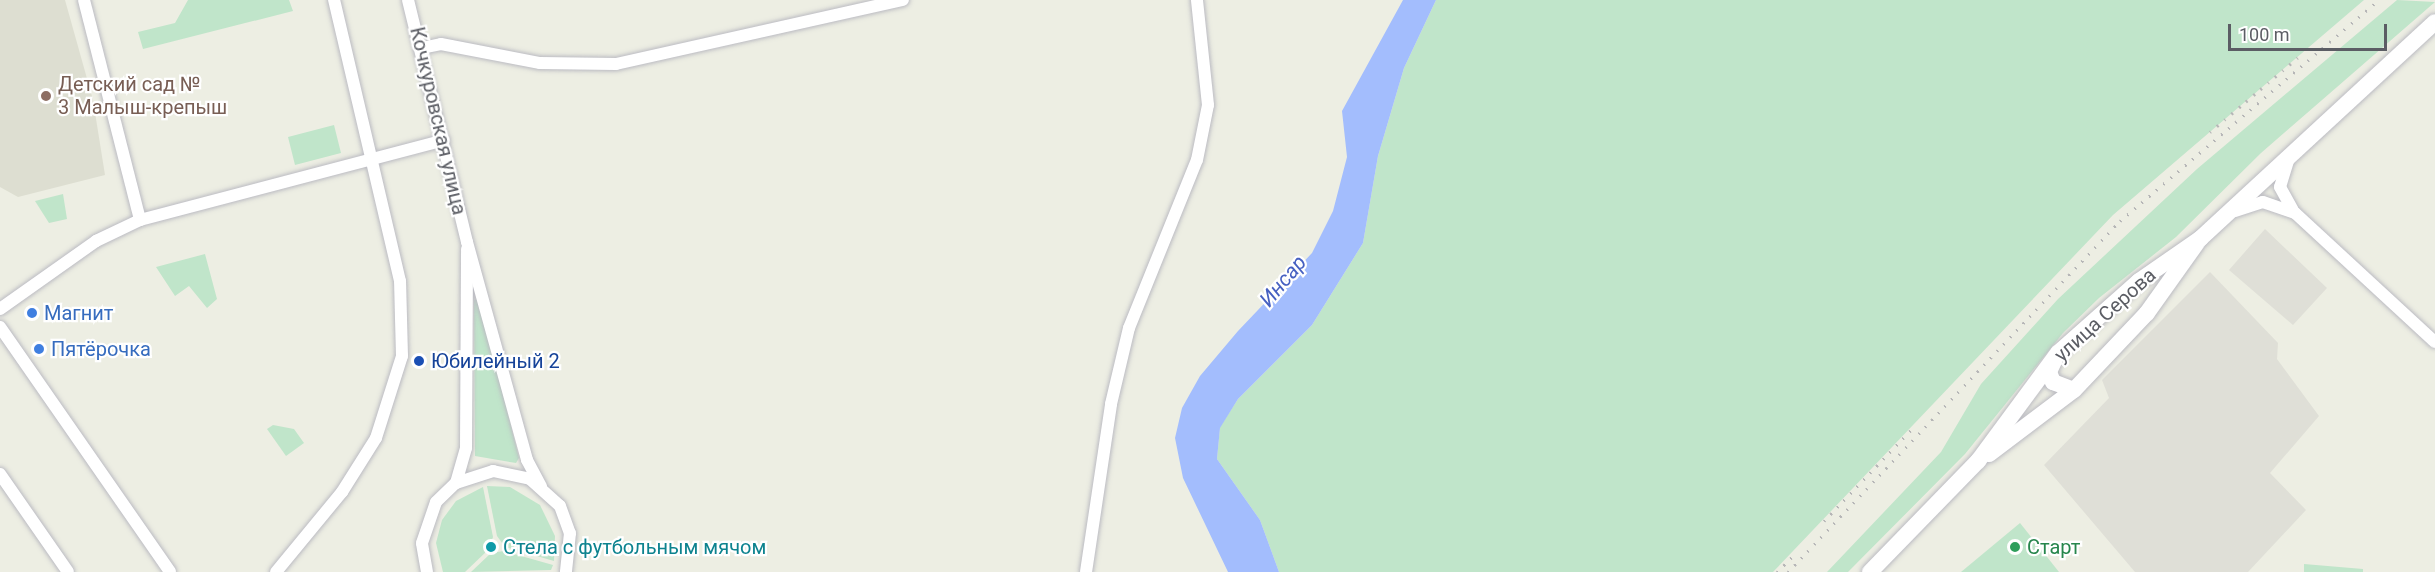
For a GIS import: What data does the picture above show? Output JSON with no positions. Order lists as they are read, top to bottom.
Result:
{
  "streets": {
    "street": ["Кочкуровская улица", "улица Серова"]
  },
  "water": ["Инсар"],
  "places": [
    "Детский сад № 3 Малыш-крепыш",
    "Магнит",
    "Пятёрочка",
    "Юбилейный 2",
    "Стела с футбольным мячом",
    "Старт"
  ],
  "scale_bar": "100 m"
}
